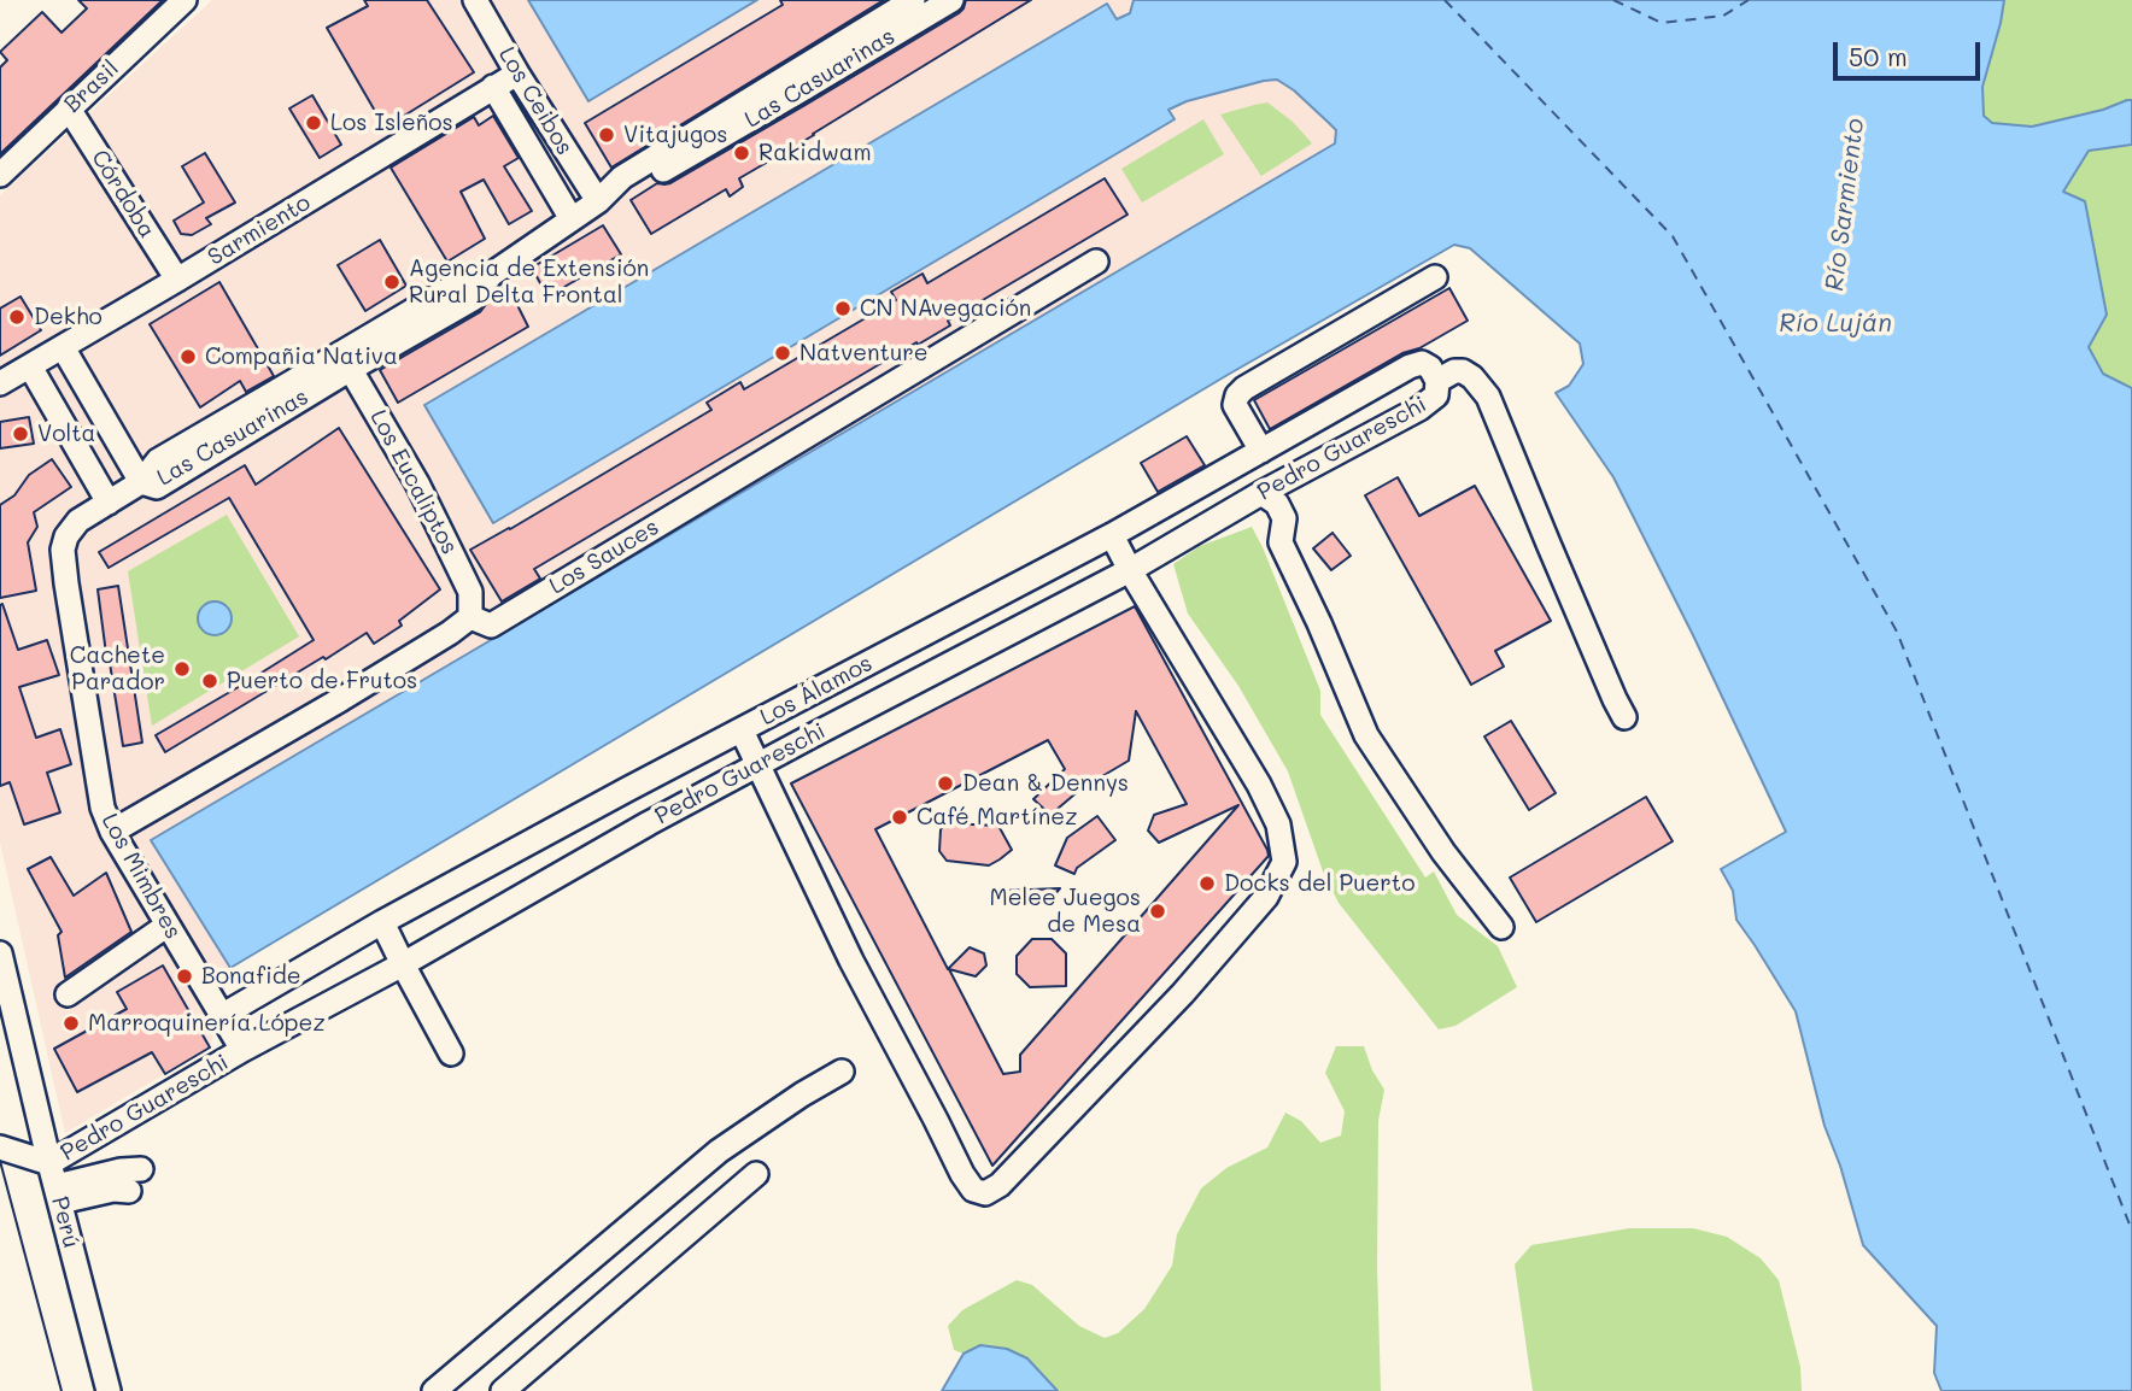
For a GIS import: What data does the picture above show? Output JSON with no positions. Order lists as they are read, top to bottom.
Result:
{
  "streets": {
    "street": [
      "Las Casuarinas",
      "Brasil",
      "Los Ceibos",
      "Córdoba",
      "Sarmiento",
      "Pedro Guareschi",
      "Los Eucaliptos",
      "Los Sauces",
      "Los Álamos",
      "Los Mimbres",
      "Perú"
    ]
  },
  "crossings": [
    ["Las Casuarinas", "Los Ceibos"],
    ["Las Casuarinas", "Los Eucaliptos"],
    ["Las Casuarinas", "Los Mimbres"],
    ["Brasil", "Córdoba"],
    ["Los Ceibos", "Sarmiento"],
    ["Córdoba", "Sarmiento"],
    ["Pedro Guareschi", "Los Álamos"],
    ["Pedro Guareschi", "Los Mimbres"],
    ["Pedro Guareschi", "Perú"],
    ["Los Eucaliptos", "Los Sauces"],
    ["Los Álamos", "Los Mimbres"]
  ],
  "water": ["Río Sarmiento", "Río Luján"],
  "places": [
    "Los Isleños",
    "Vitajugos",
    "Rakidwam",
    "Agencia de Extensión Rural Delta Frontal",
    "CN NAvegación",
    "Dekho",
    "Natventure",
    "Compañia Nativa",
    "Volta",
    "Cachete Parador",
    "Puerto de Frutos",
    "Dean & Dennys",
    "Café Martínez",
    "Docks del Puerto",
    "Melee Juegos de Mesa",
    "Bonafide",
    "Marroquinería López"
  ],
  "scale_bar": "50 m"
}
